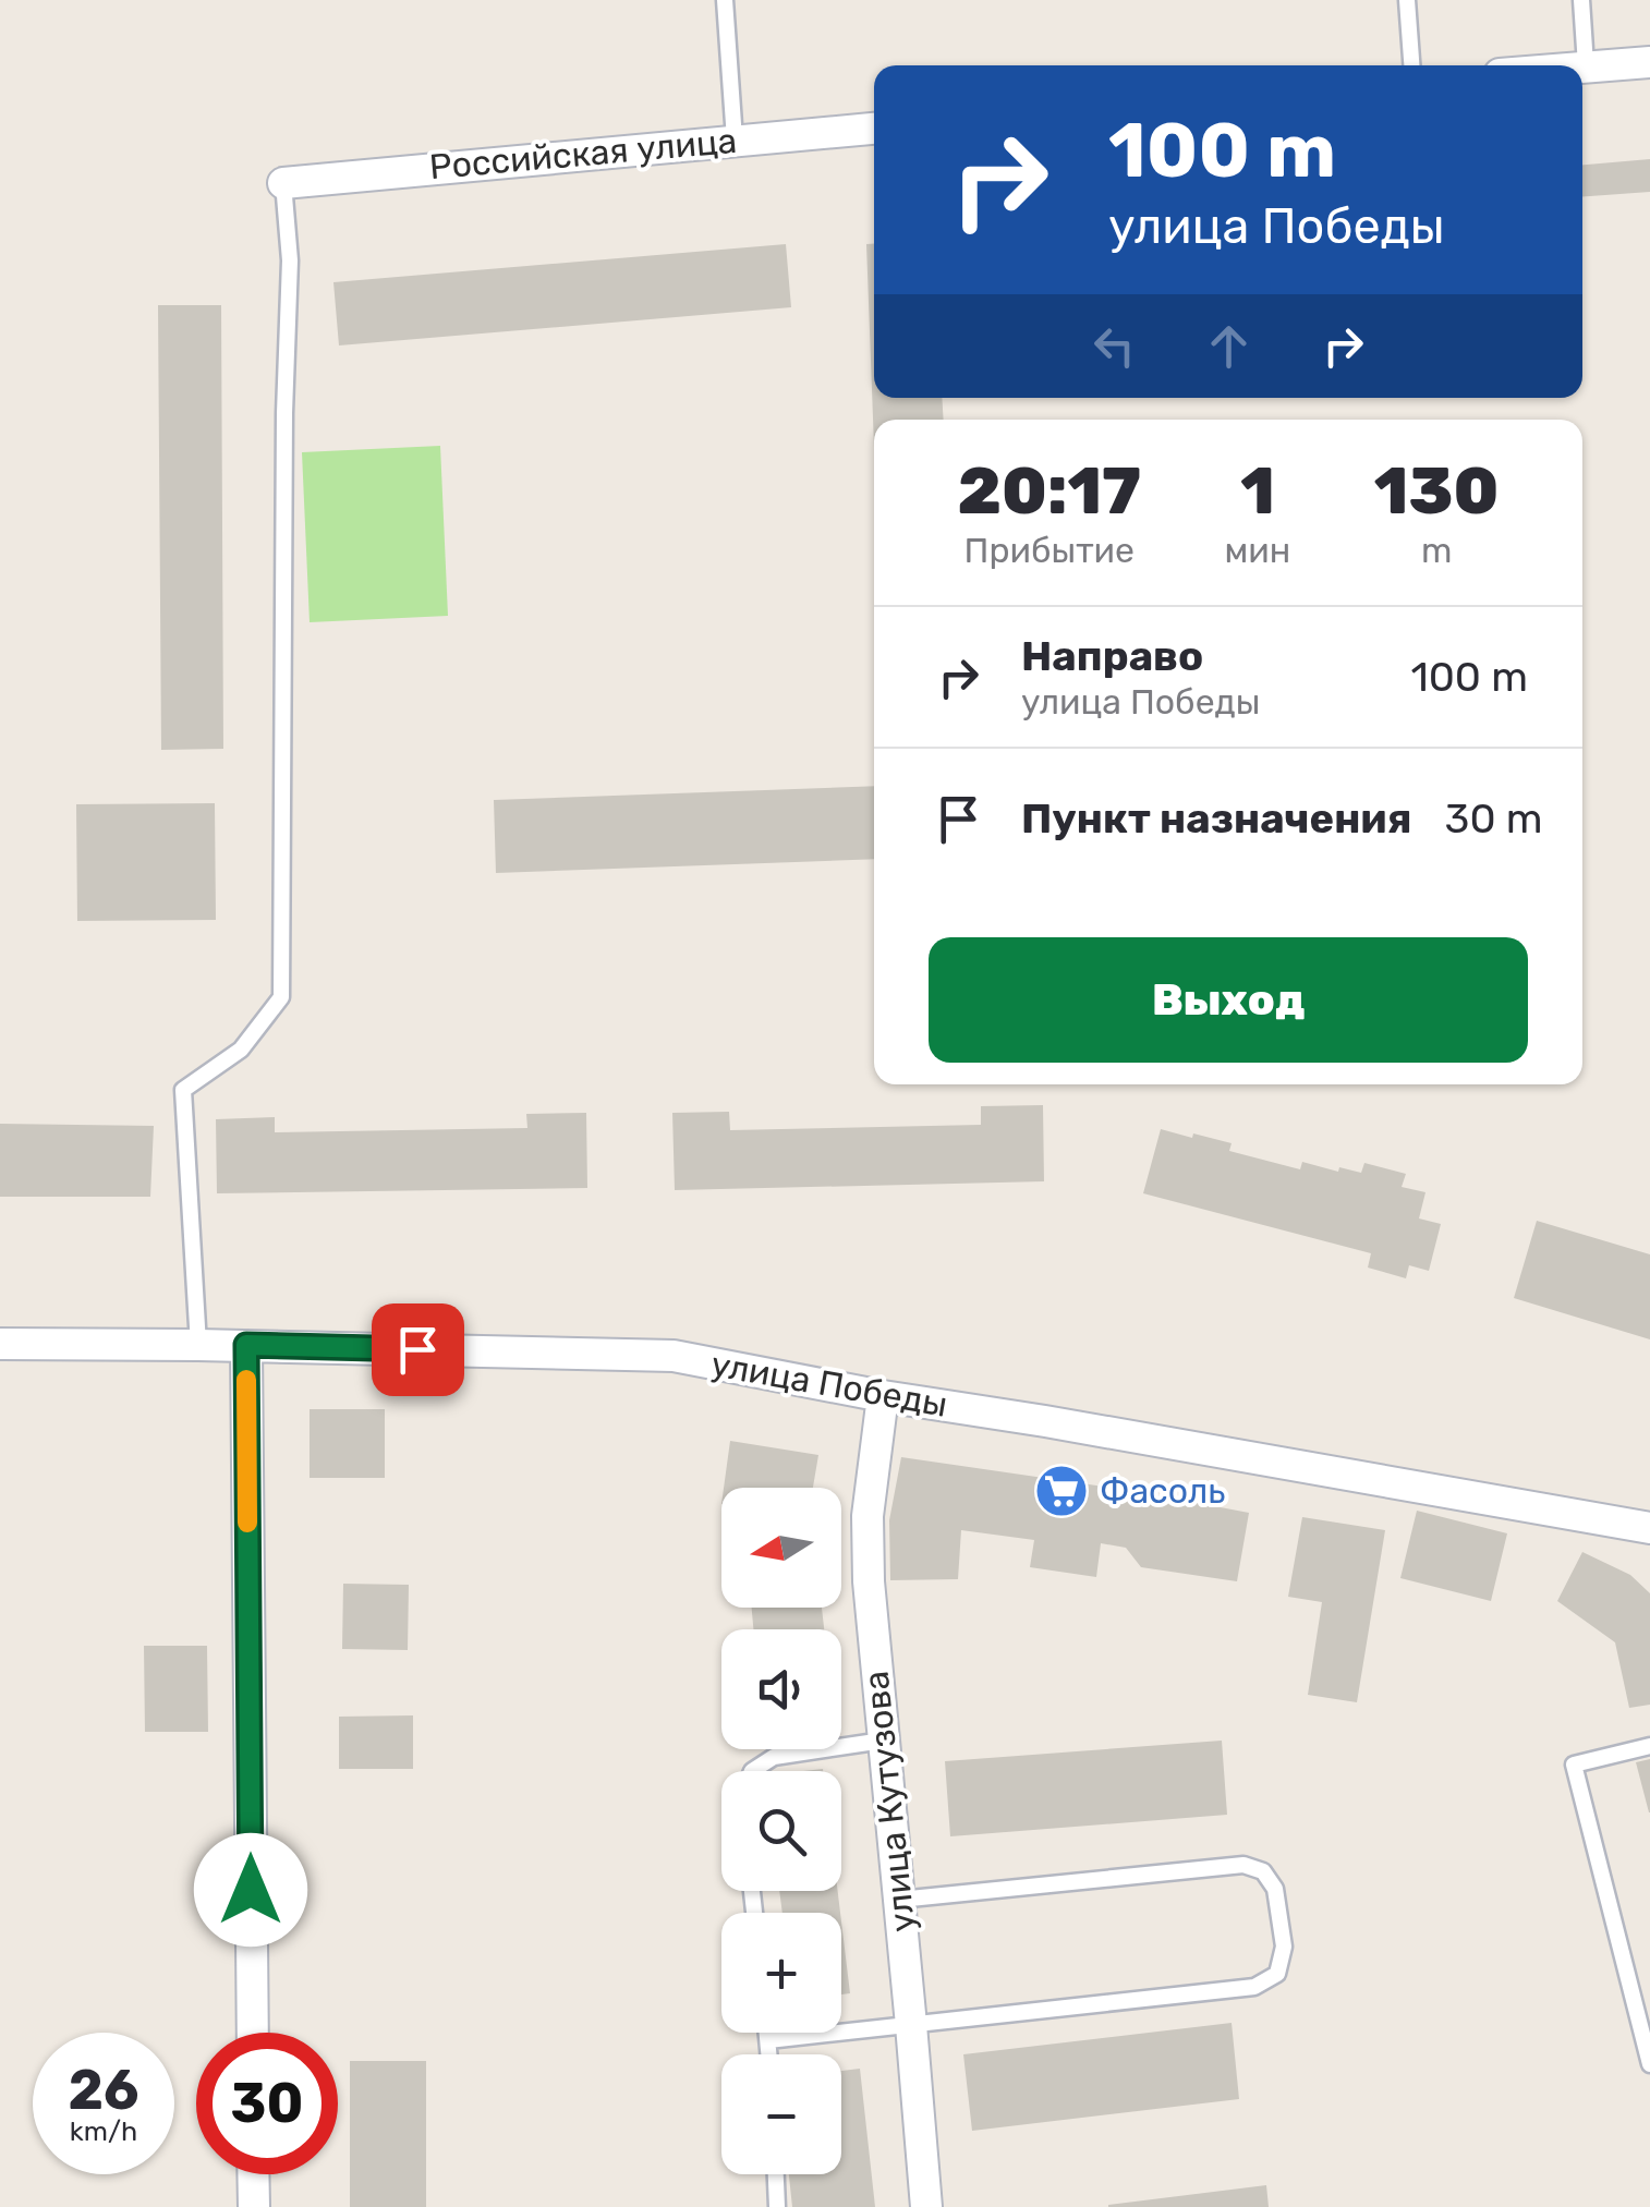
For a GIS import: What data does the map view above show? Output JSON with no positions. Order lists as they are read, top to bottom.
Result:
{
  "streets": {
    "street": ["Российская улица", "улица Победы", "улица Кутузова"]
  },
  "crossings": [
    ["улица Победы", "улица Кутузова"]
  ],
  "places": {
    "supermarket": ["Фасоль"]
  },
  "north": "left",
  "page": {
    "turn": ["100 m", "улица Победы"],
    "eta": [
      "20:17",
      "Прибытие",
      "1",
      "мин",
      "130",
      "m"
    ],
    "list": [
      {
        "name": "Направо",
        "note": "улица Победы",
        "value": "100 m"
      },
      {
        "name": "Пункт назначения",
        "value": "30 m"
      }
    ],
    "buttons": "Выход",
    "map_buttons": ["+", "−"],
    "speed": "26 km/h",
    "limit": "30"
  }
}
